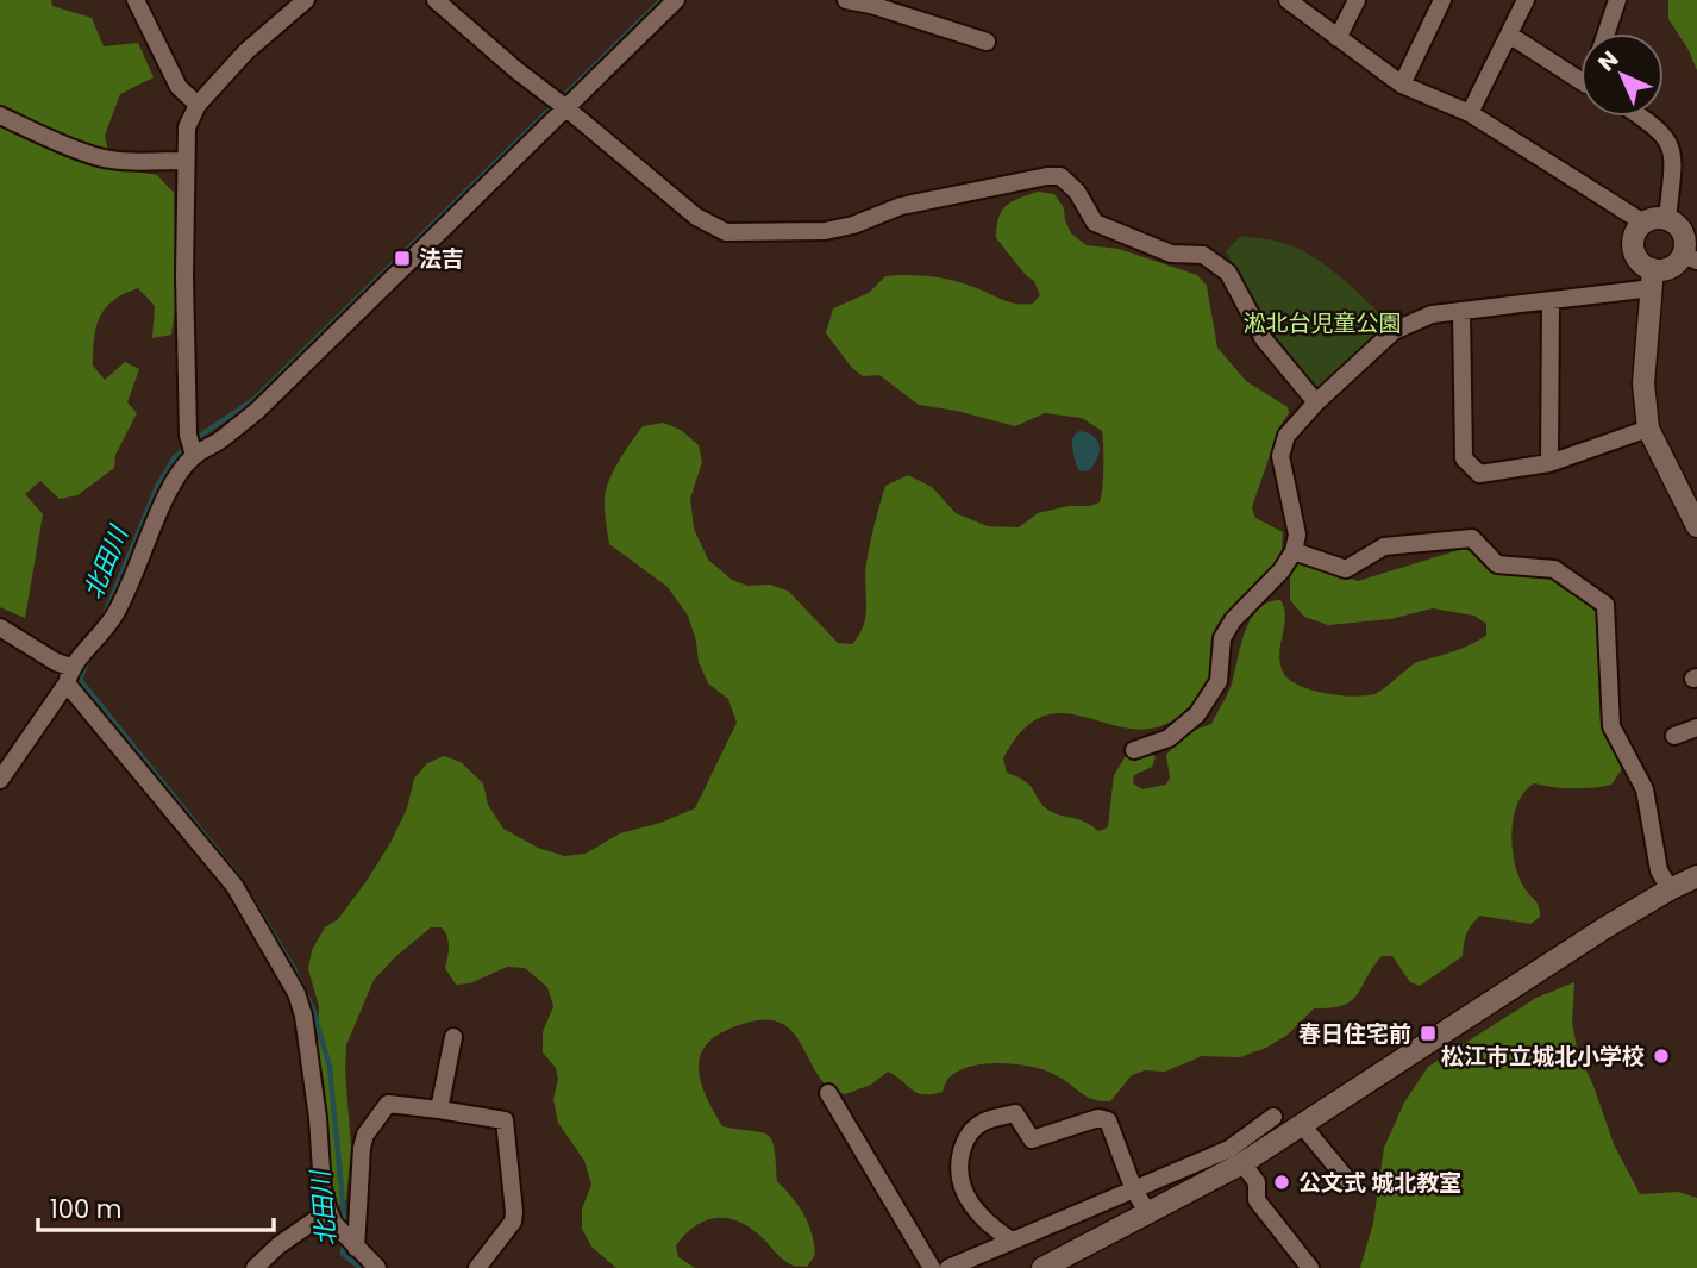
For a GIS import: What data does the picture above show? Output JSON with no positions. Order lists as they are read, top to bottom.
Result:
{
  "water": ["北田川"],
  "parks": ["淞北台児童公園"],
  "places": {
    "transit": ["法吉", "春日住宅前"],
    "other": ["松江市立城北小学校", "公文式 城北教室"]
  },
  "scale_bar": "100 m",
  "north": "top left"
}
